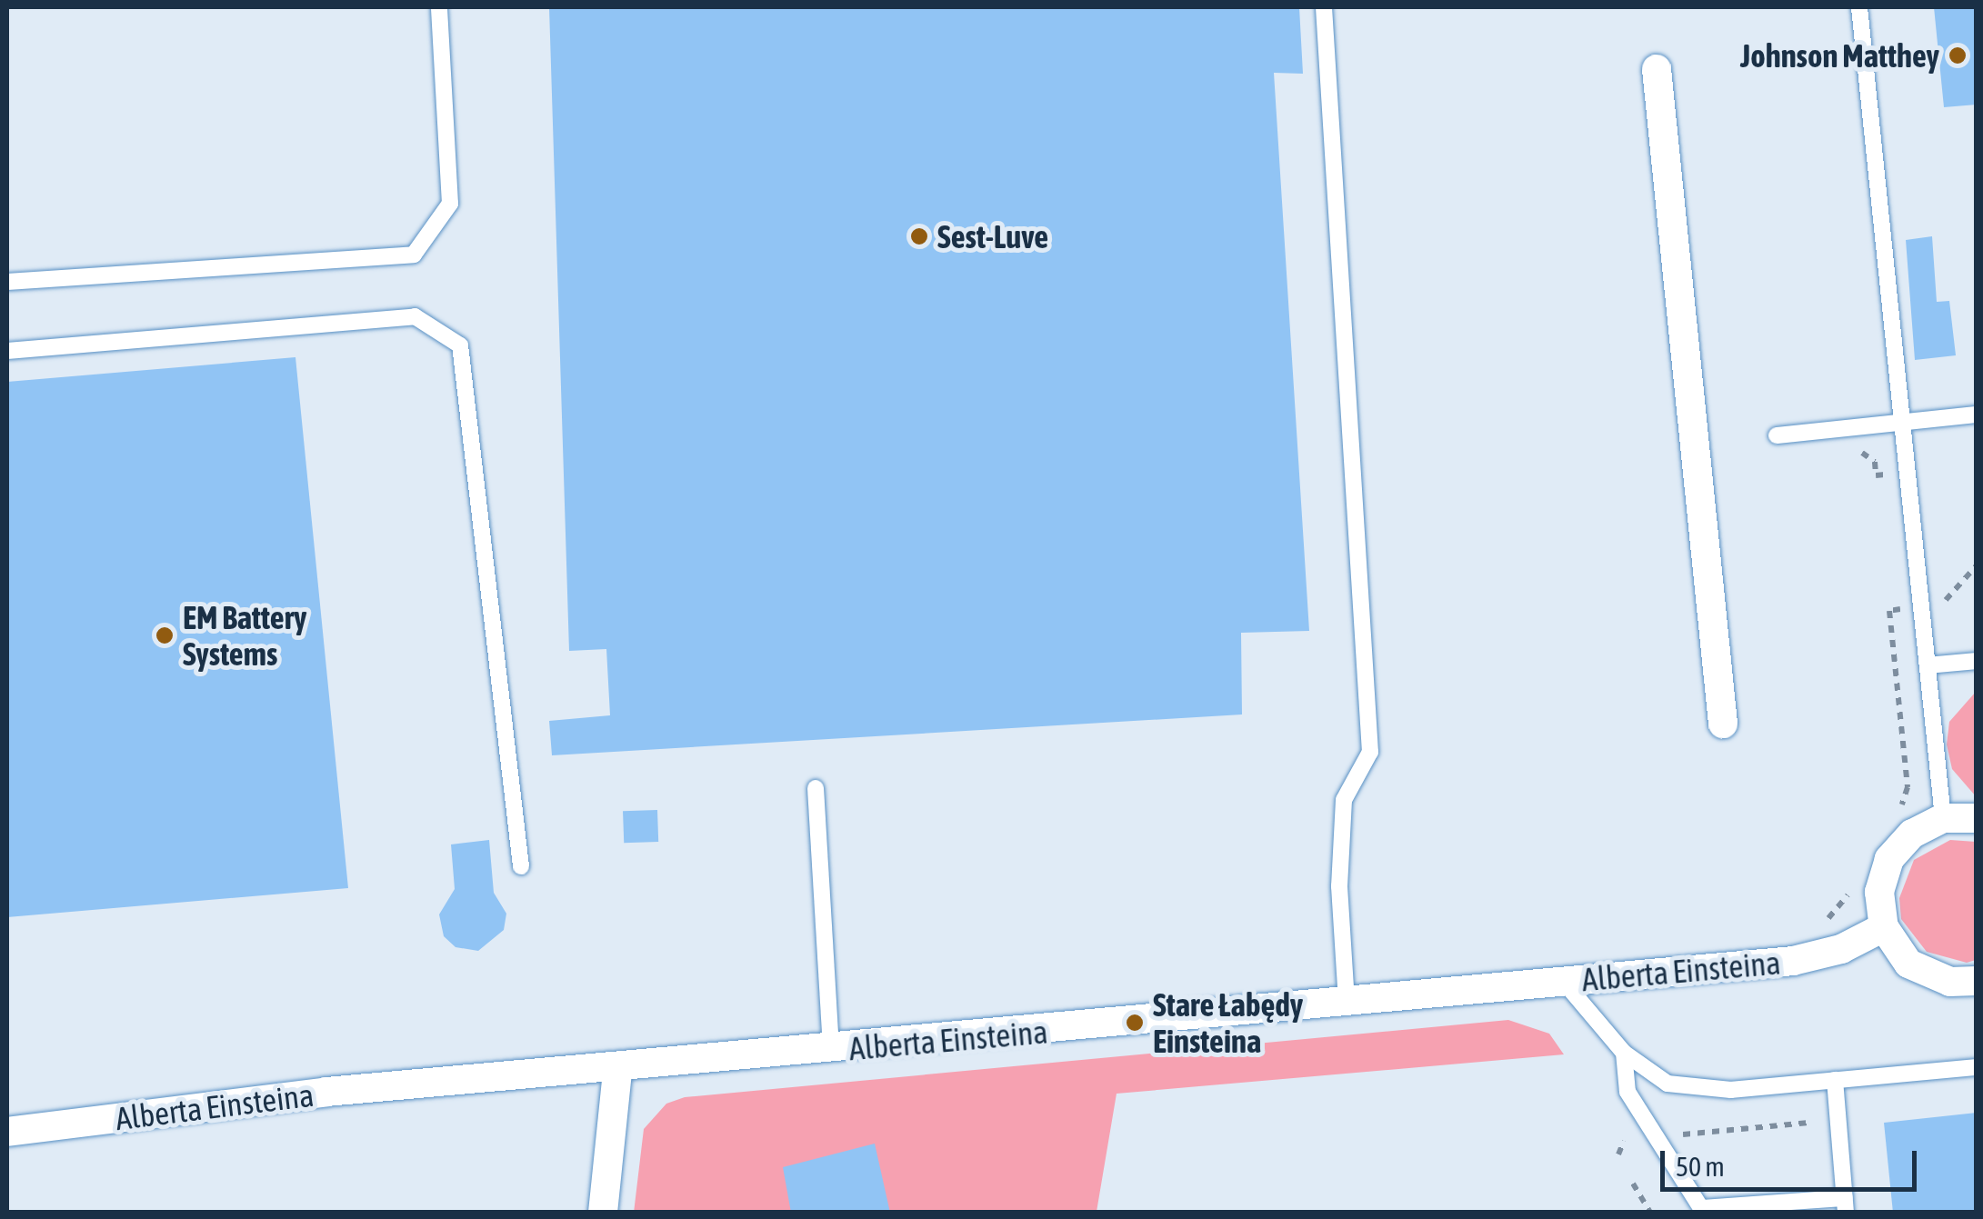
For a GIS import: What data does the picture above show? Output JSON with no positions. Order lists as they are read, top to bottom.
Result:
{
  "streets": {
    "street": ["Alberta Einsteina"]
  },
  "places": [
    "Johnson Matthey",
    "Sest-Luve",
    "EM Battery Systems",
    "Stare Łabędy Einsteina"
  ],
  "scale_bar": "50 m"
}
